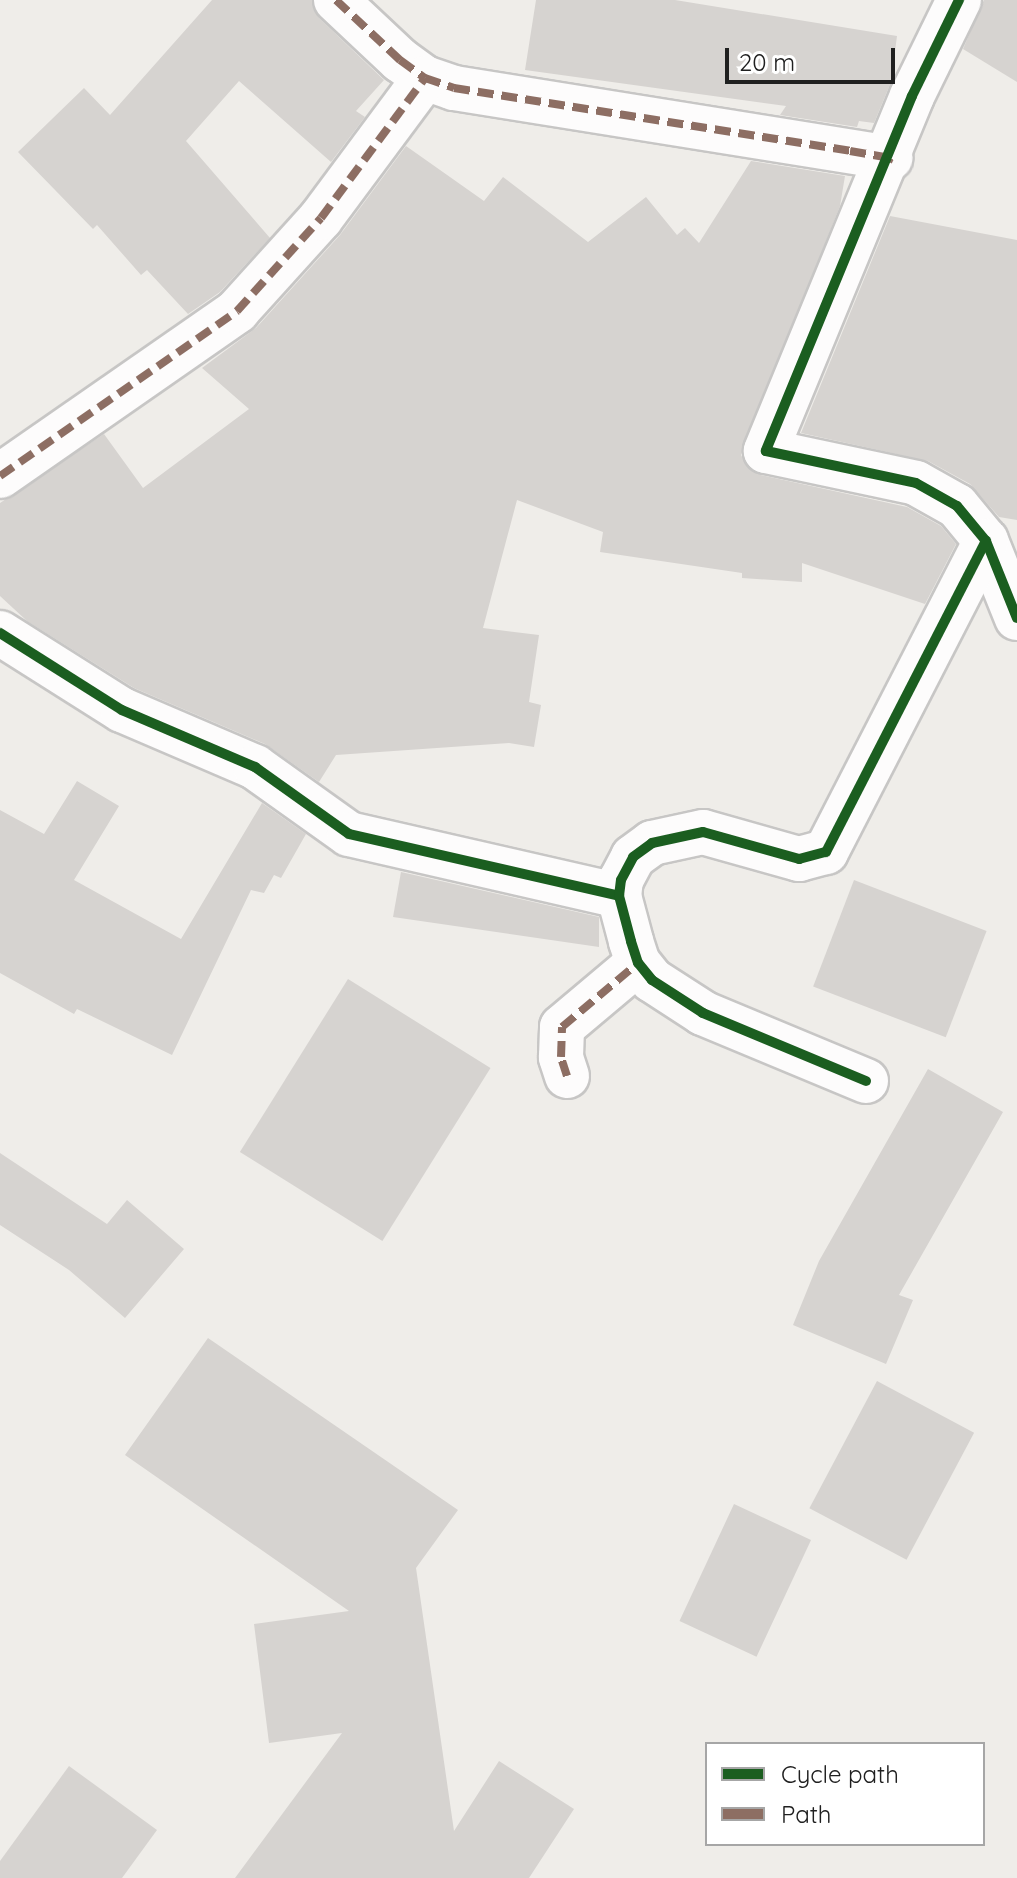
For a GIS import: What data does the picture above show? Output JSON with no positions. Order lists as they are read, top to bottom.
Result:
{
  "legend": ["Cycle path", "Path"],
  "scale_bar": "20 m"
}
